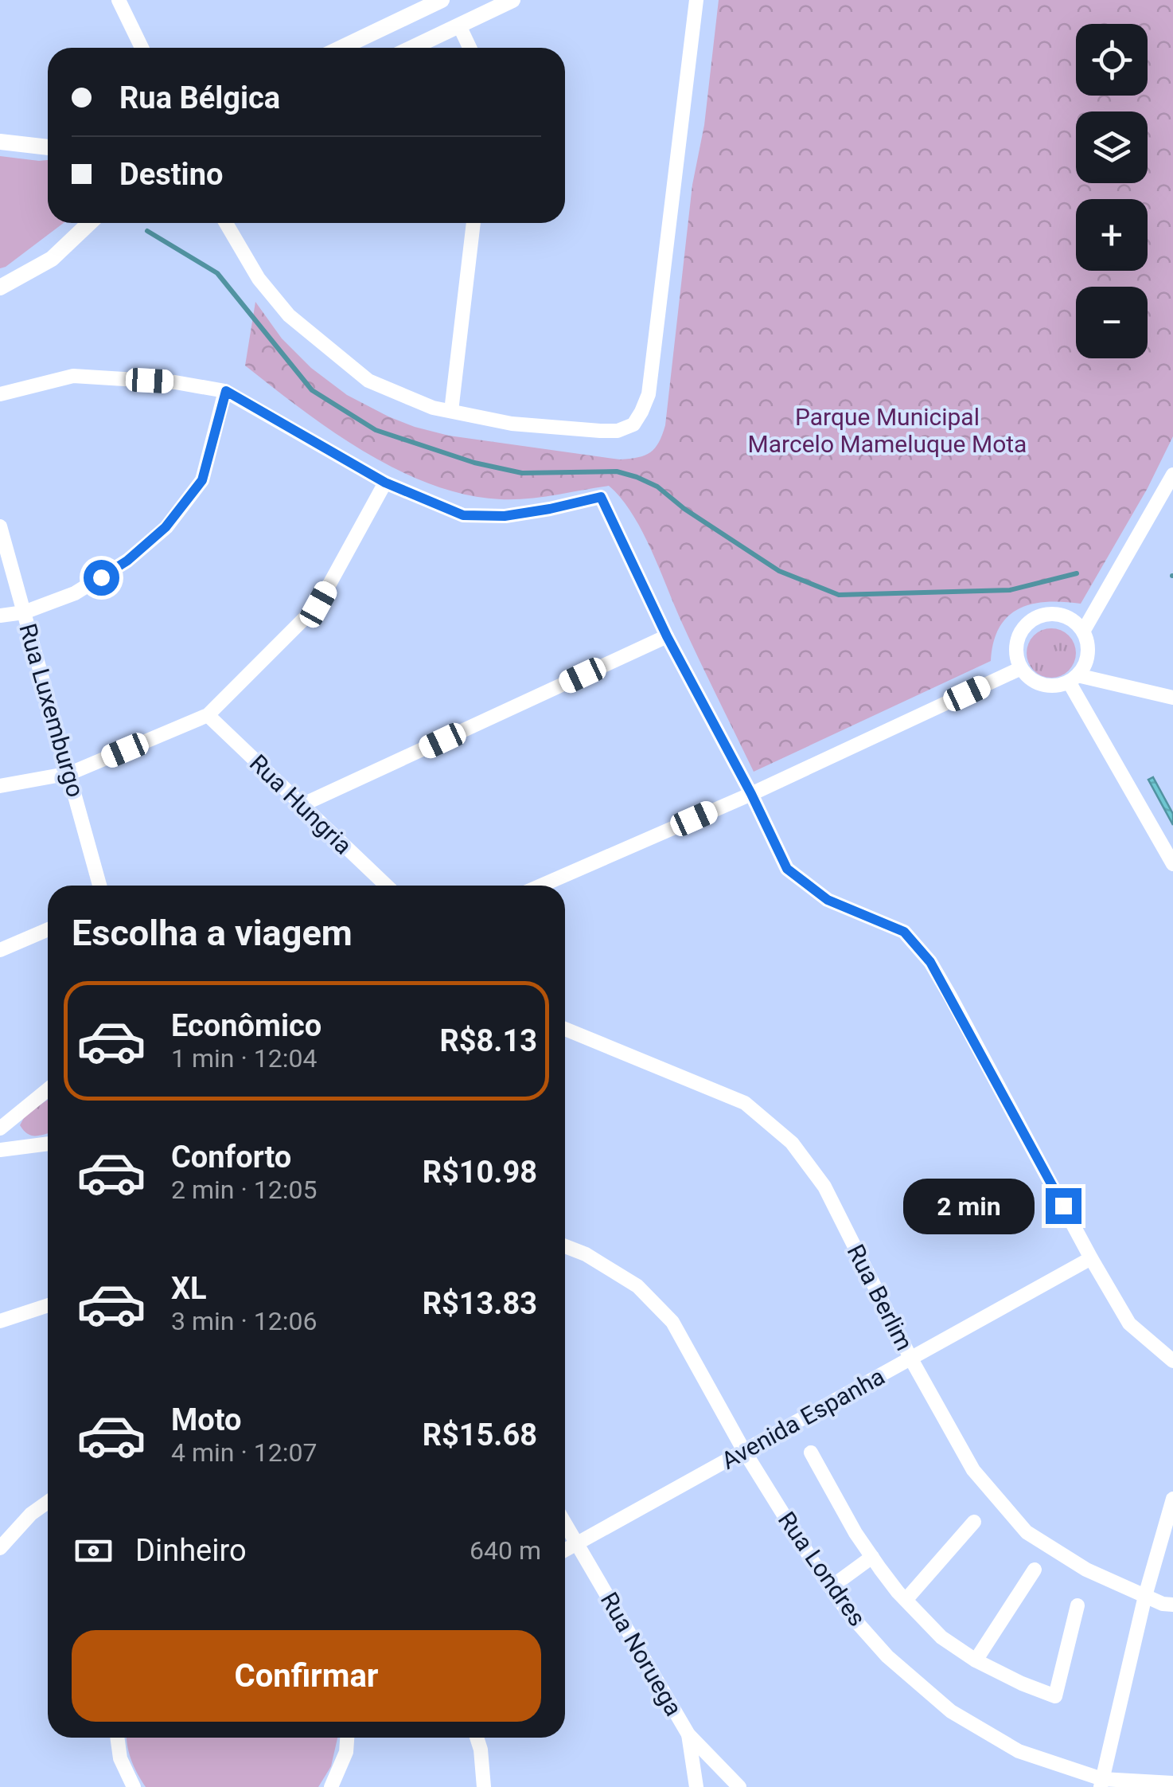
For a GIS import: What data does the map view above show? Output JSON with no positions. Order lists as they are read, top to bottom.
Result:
{
  "streets": {
    "street": [
      "Rua Luxemburgo",
      "Rua Hungria",
      "Rua Berlim",
      "Avenida Espanha",
      "Rua Londres",
      "Rua Noruega"
    ]
  },
  "crossings": [
    ["Rua Berlim", "Avenida Espanha"],
    ["Avenida Espanha", "Rua Londres"],
    ["Avenida Espanha", "Rua Noruega"]
  ],
  "parks": ["Parque Municipal Marcelo Mameluque Mota"],
  "page": {
    "map_buttons": ["+", "−"],
    "banner": ["Rua Bélgica", "Destino"],
    "heading": "Escolha a viagem",
    "list": [
      {
        "name": "Econômico",
        "note": "1 min · 12:04",
        "value": "R$8.13"
      },
      {
        "name": "Conforto",
        "note": "2 min · 12:05",
        "value": "R$10.98"
      },
      {
        "name": "XL",
        "note": "3 min · 12:06",
        "value": "R$13.83"
      },
      {
        "name": "Moto",
        "note": "4 min · 12:07",
        "value": "R$15.68"
      }
    ],
    "bubble": "2 min",
    "pay": ["Dinheiro", "640 m"],
    "buttons": "Confirmar"
  }
}
